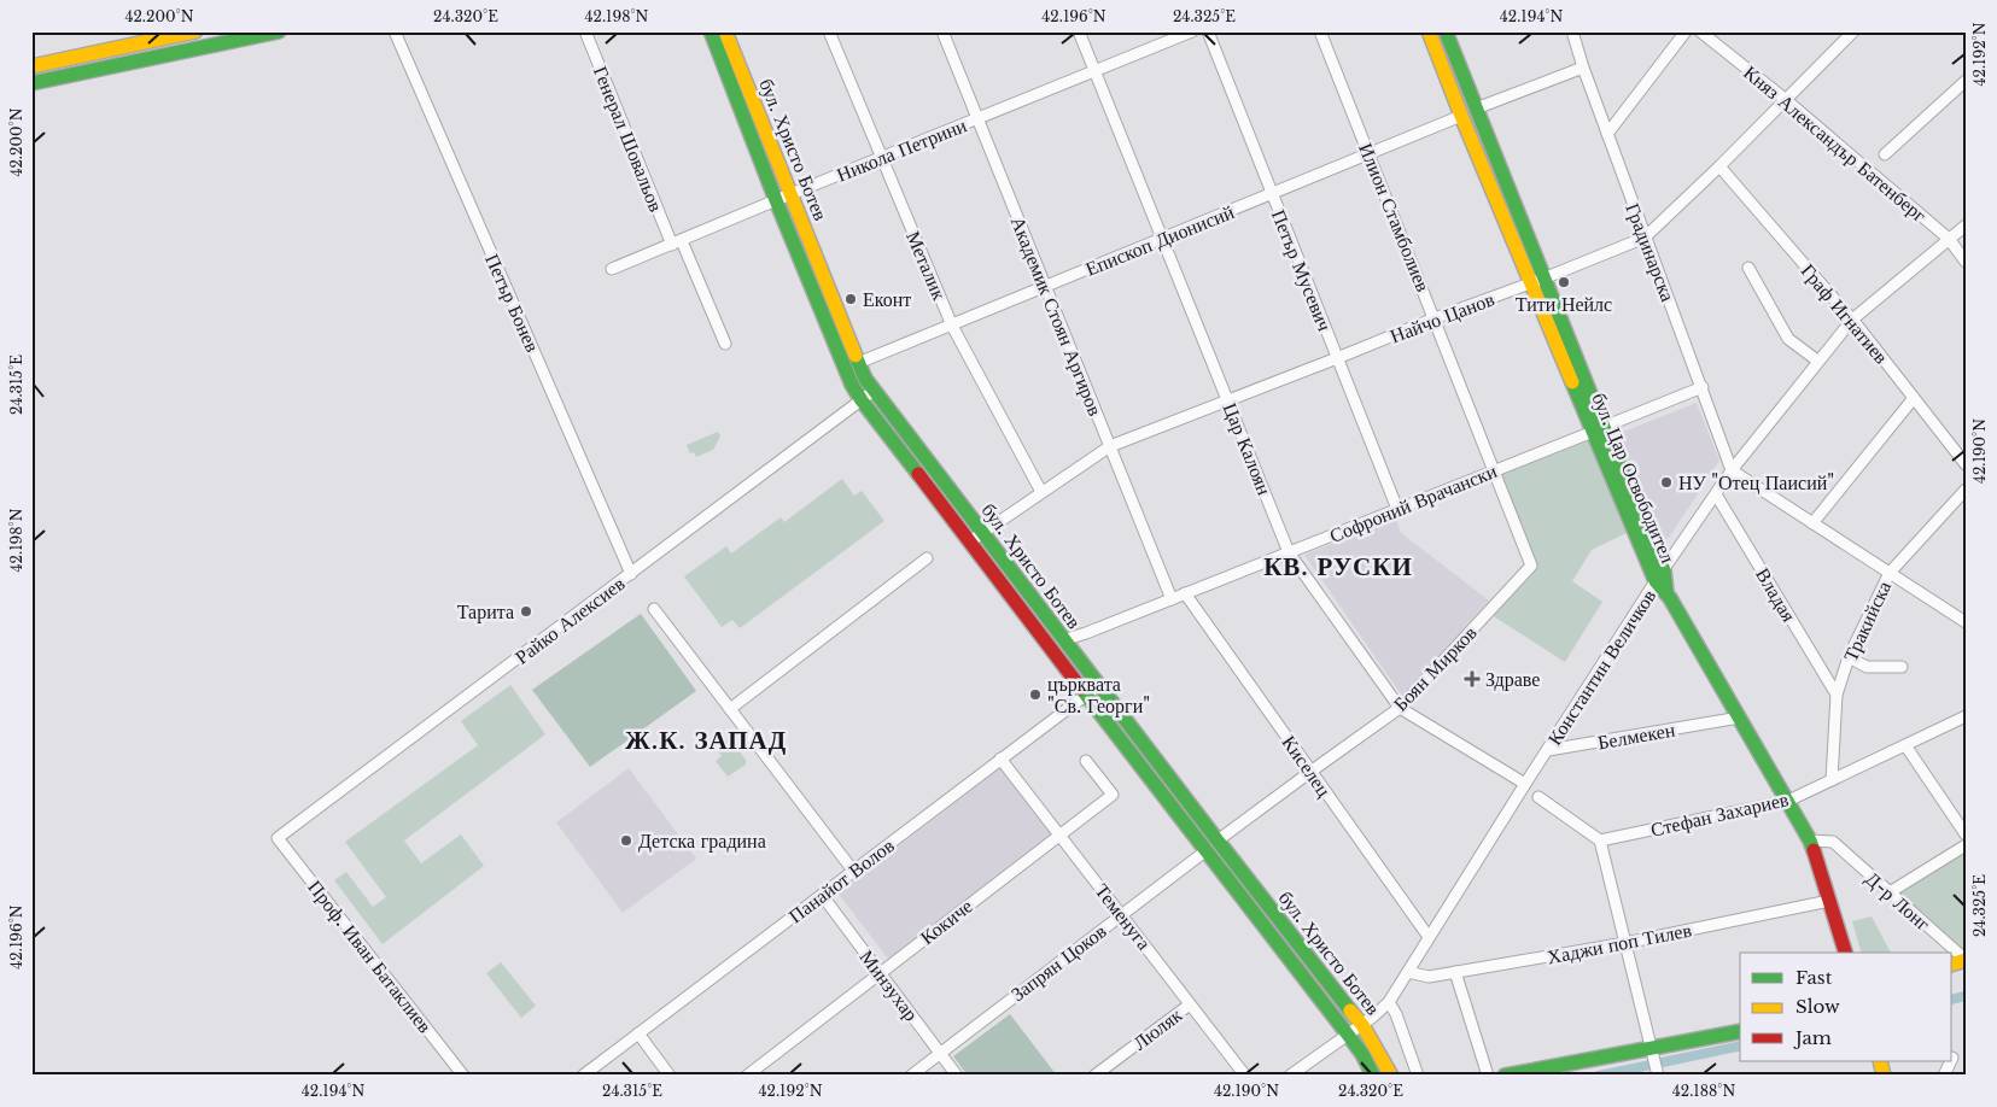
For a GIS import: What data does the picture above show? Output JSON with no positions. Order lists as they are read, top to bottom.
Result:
{
  "streets": {
    "main road": ["бул. Христо Ботев", "бул. Цар Освободител"],
    "street": [
      "Генерал Шовальов",
      "Княз Александър Батенберг",
      "Никола Петрини",
      "Илион Стамболиев",
      "Епископ Дионисий",
      "Градинарска",
      "Металик",
      "Петър Мусевич",
      "Петър Бонев",
      "Граф Игнатиев",
      "Академик Стоян Аргиров",
      "Найчо Цанов",
      "Цар Калоян",
      "Софроний Врачански",
      "Владая",
      "Райко Алексиев",
      "Тракийска",
      "Константин Величков",
      "Боян Мирков",
      "Белмекен",
      "Киселец",
      "Стефан Захариев",
      "Панайот Волов",
      "Д-р Лонг",
      "Теменуга",
      "Кокиче",
      "Хаджи поп Тилев",
      "Проф. Иван Батаклиев",
      "Запрян Цоков",
      "Минзухар",
      "Люляк"
    ]
  },
  "crossings": [
    ["Генерал Шовальов", "Никола Петрини"],
    ["Княз Александър Батенберг", "Найчо Цанов"],
    ["Княз Александър Батенберг", "Константин Величков"],
    ["бул. Христо Ботев", "Никола Петрини"],
    ["бул. Христо Ботев", "Епископ Дионисий"],
    ["бул. Христо Ботев", "Найчо Цанов"],
    ["бул. Христо Ботев", "Софроний Врачански"],
    ["бул. Христо Ботев", "Райко Алексиев"],
    ["бул. Христо Ботев", "Константин Величков"],
    ["бул. Христо Ботев", "Боян Мирков"],
    ["бул. Христо Ботев", "Панайот Волов"],
    ["бул. Христо Ботев", "Запрян Цоков"],
    ["Никола Петрини", "Металик"],
    ["Никола Петрини", "Академик Стоян Аргиров"],
    ["Никола Петрини", "Цар Калоян"],
    ["Илион Стамболиев", "Епископ Дионисий"],
    ["Илион Стамболиев", "Найчо Цанов"],
    ["Илион Стамболиев", "Софроний Врачански"],
    ["Илион Стамболиев", "Боян Мирков"],
    ["Епископ Дионисий", "Металик"],
    ["Епископ Дионисий", "Петър Мусевич"],
    ["Епископ Дионисий", "Академик Стоян Аргиров"],
    ["Епископ Дионисий", "Цар Калоян"],
    ["Епископ Дионисий", "бул. Цар Освободител"],
    ["Градинарска", "Найчо Цанов"],
    ["Градинарска", "Софроний Врачански"],
    ["Градинарска", "Константин Величков"],
    ["Металик", "Найчо Цанов"],
    ["Петър Мусевич", "Найчо Цанов"],
    ["Петър Мусевич", "Софроний Врачански"],
    ["Петър Бонев", "Райко Алексиев"],
    ["Граф Игнатиев", "Найчо Цанов"],
    ["Граф Игнатиев", "Константин Величков"],
    ["Академик Стоян Аргиров", "Найчо Цанов"],
    ["Академик Стоян Аргиров", "Софроний Врачански"],
    ["Найчо Цанов", "Цар Калоян"],
    ["Найчо Цанов", "бул. Цар Освободител"],
    ["Цар Калоян", "Софроний Врачански"],
    ["Цар Калоян", "Константин Величков"],
    ["Цар Калоян", "Боян Мирков"],
    ["бул. Цар Освободител", "Софроний Врачански"],
    ["бул. Цар Освободител", "Константин Величков"],
    ["бул. Цар Освободител", "Белмекен"],
    ["бул. Цар Освободител", "Стефан Захариев"],
    ["бул. Цар Освободител", "Д-р Лонг"],
    ["бул. Цар Освободител", "Хаджи поп Тилев"],
    ["Софроний Врачански", "Боян Мирков"],
    ["Софроний Врачански", "Киселец"],
    ["Владая", "Тракийска"],
    ["Владая", "Константин Величков"],
    ["Райко Алексиев", "Проф. Иван Батаклиев"],
    ["Тракийска", "Стефан Захариев"],
    ["Константин Величков", "Белмекен"],
    ["Константин Величков", "Киселец"],
    ["Константин Величков", "Хаджи поп Тилев"],
    ["Боян Мирков", "Киселец"],
    ["Панайот Волов", "Теменуга"],
    ["Панайот Волов", "Минзухар"],
    ["Теменуга", "Кокиче"],
    ["Теменуга", "Запрян Цоков"],
    ["Теменуга", "Люляк"],
    ["Кокиче", "Минзухар"],
    ["Запрян Цоков", "Минзухар"]
  ],
  "districts": ["КВ. РУСКИ", "Ж.К. ЗАПАД"],
  "places": {
    "other": [
      "Тити Нейлс",
      "Еконт",
      "НУ \"Отец Паисий\"",
      "Тарита",
      "църквата \"Св. Георги\"",
      "Детска градина"
    ],
    "health": ["Здраве"]
  },
  "legend": ["Fast", "Slow", "Jam"],
  "coordinates": [
    "42.200°N",
    "24.320°E",
    "42.198°N",
    "42.196°N",
    "24.325°E",
    "42.194°N",
    "42.192°N",
    "24.315°E",
    "42.190°N",
    "42.188°N"
  ]
}
